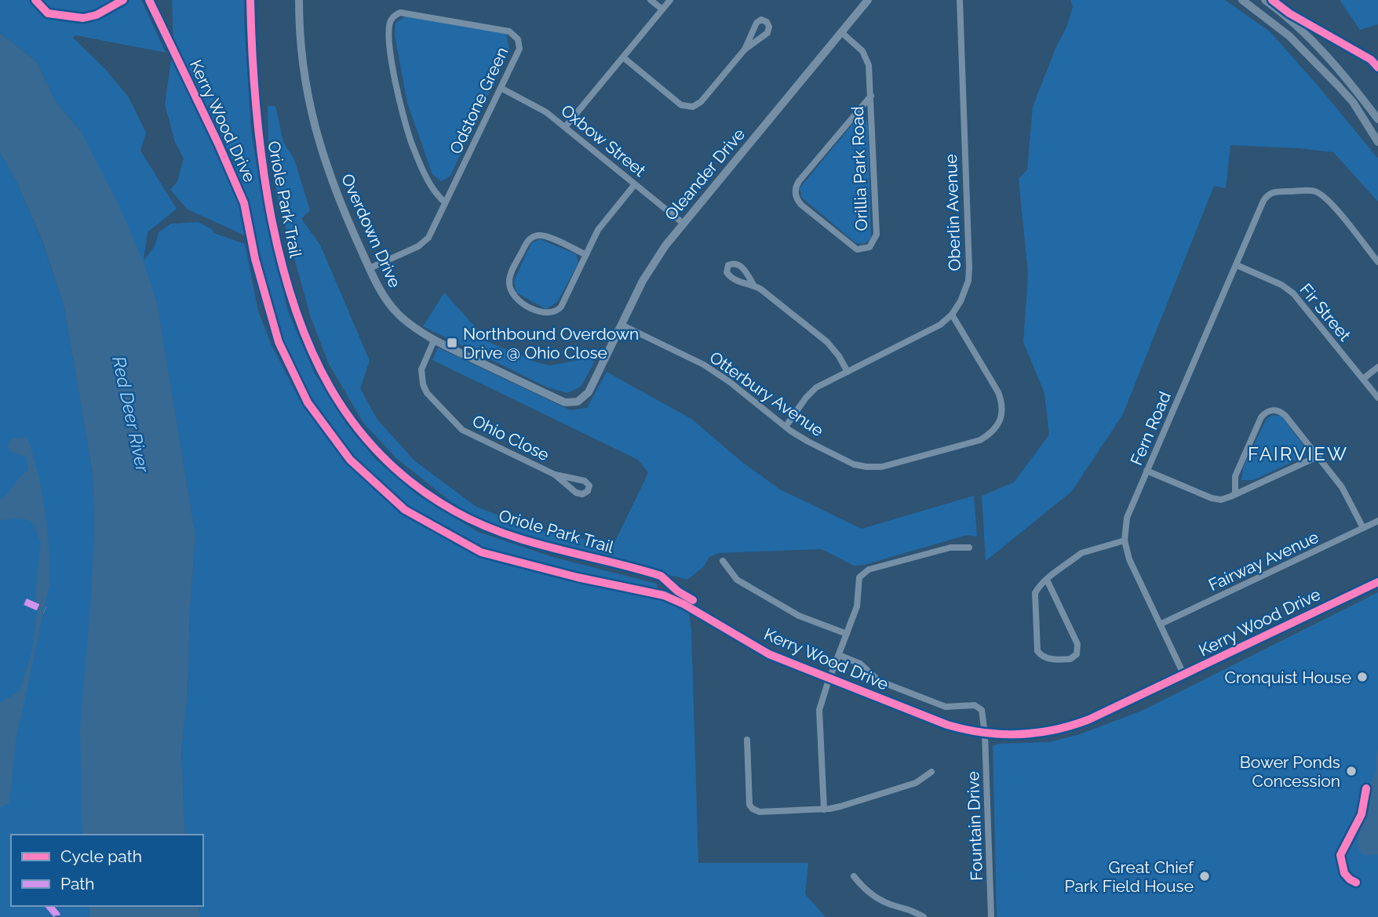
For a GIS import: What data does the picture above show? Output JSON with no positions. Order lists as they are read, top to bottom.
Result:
{
  "streets": {
    "street": [
      "Odstone Green",
      "Kerry Wood Drive",
      "Oxbow Street",
      "Orillia Park Road",
      "Oleander Drive",
      "Oberlin Avenue",
      "Overdown Drive",
      "Fir Street",
      "Otterbury Avenue",
      "Fern Road",
      "Ohio Close",
      "Fairway Avenue",
      "Fountain Drive"
    ],
    "cycle path": ["Oriole Park Trail"]
  },
  "crossings": [
    ["Odstone Green", "Oxbow Street"],
    ["Odstone Green", "Overdown Drive"],
    ["Kerry Wood Drive", "Fern Road"],
    ["Kerry Wood Drive", "Fountain Drive"],
    ["Oxbow Street", "Oleander Drive"],
    ["Orillia Park Road", "Oleander Drive"],
    ["Oleander Drive", "Overdown Drive"],
    ["Oleander Drive", "Otterbury Avenue"],
    ["Oberlin Avenue", "Otterbury Avenue"],
    ["Overdown Drive", "Ohio Close"],
    ["Fir Street", "Fern Road"],
    ["Fern Road", "Fairway Avenue"]
  ],
  "districts": ["FAIRVIEW"],
  "water": ["Red Deer River"],
  "places": {
    "transit": ["Northbound Overdown Drive @ Ohio Close"],
    "other": ["Cronquist House", "Bower Ponds Concession", "Great Chief Park Field House"]
  },
  "legend": ["Cycle path", "Path"]
}
